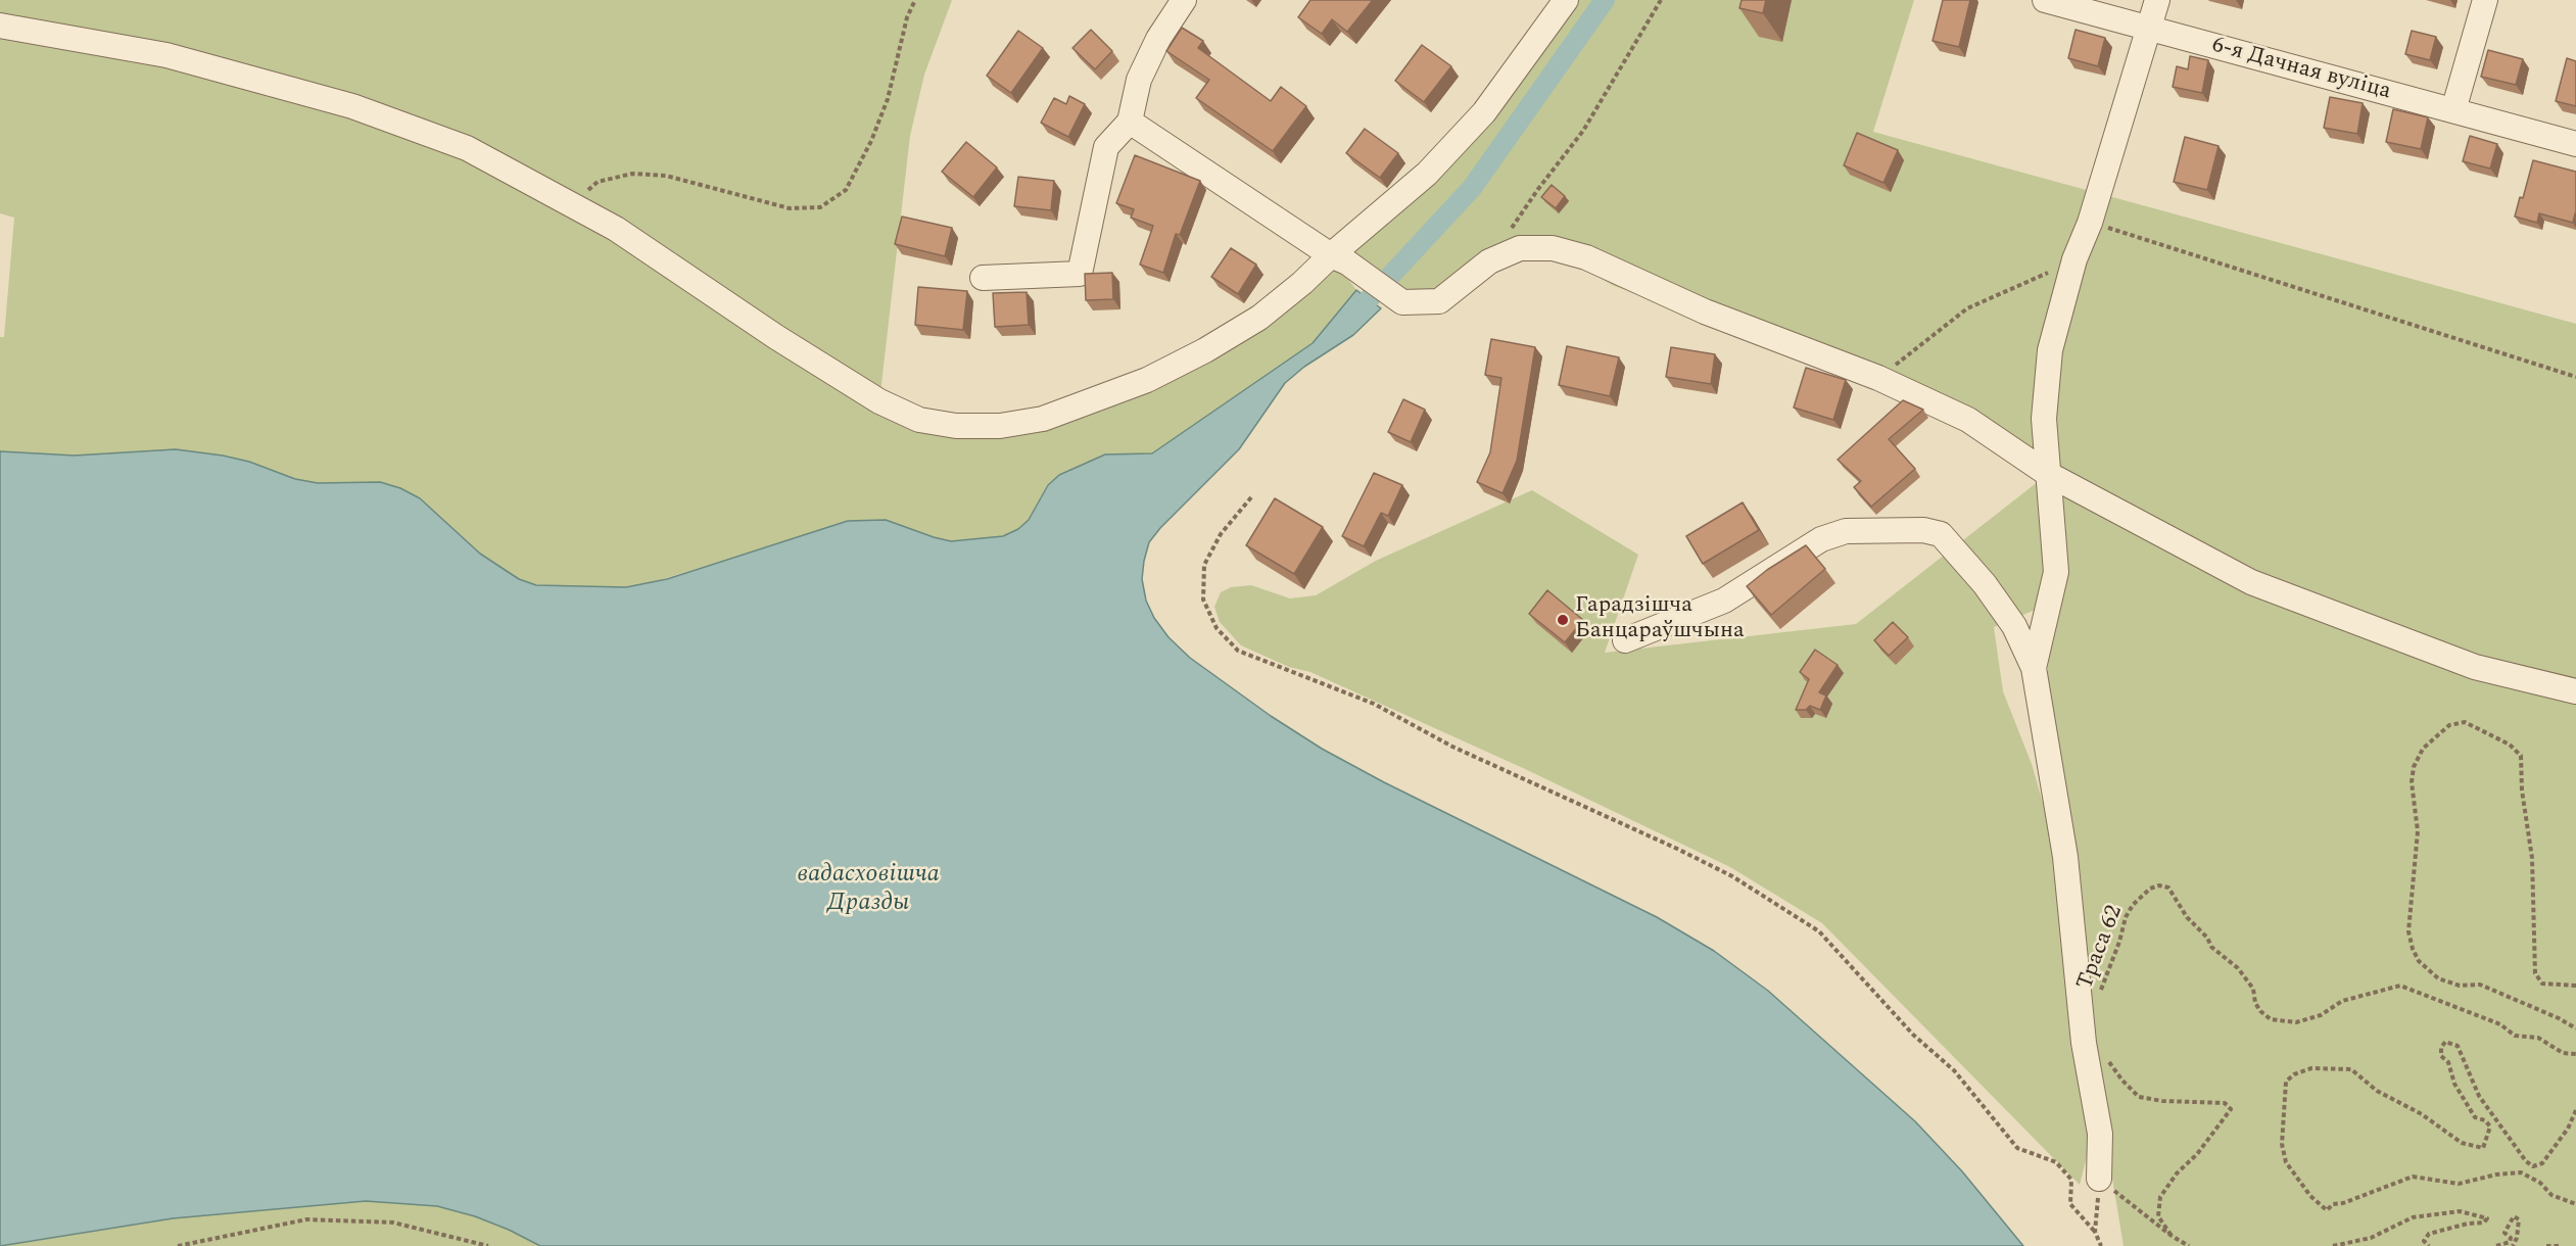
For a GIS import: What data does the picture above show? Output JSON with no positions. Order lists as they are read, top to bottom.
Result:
{
  "streets": {
    "street": ["6-я Дачная вуліца"],
    "path": ["Траса 62"]
  },
  "water": ["вадасховішча Дразды"],
  "places": ["Гарадзішча Банцараўшчына"]
}
